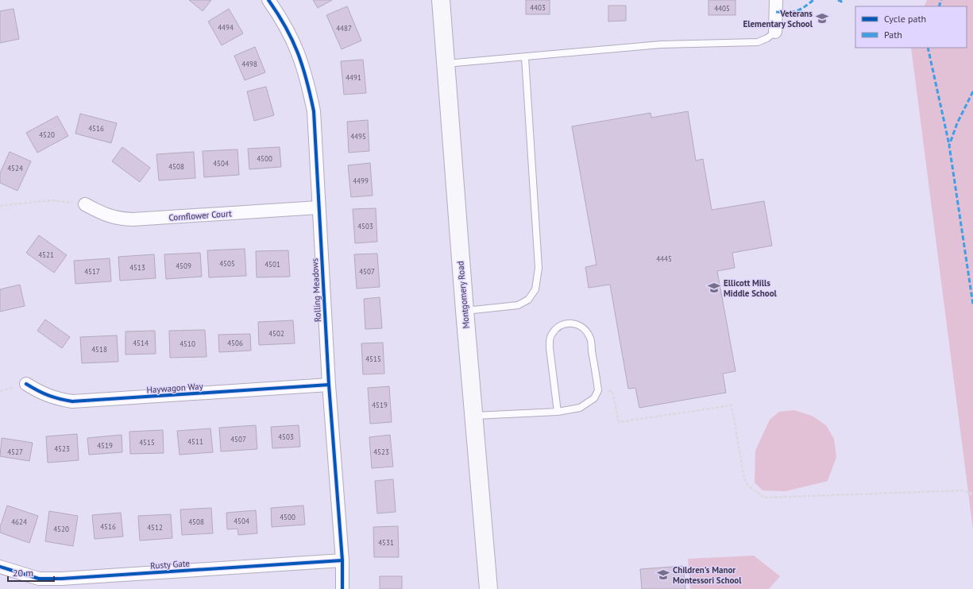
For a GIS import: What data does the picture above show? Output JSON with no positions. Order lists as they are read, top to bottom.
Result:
{
  "streets": {
    "main road": ["Montgomery Road"],
    "street": [
      "Cornflower Court",
      "Rolling Meadows",
      "Haywagon Way",
      "Rusty Gate"
    ]
  },
  "crossings": [
    ["Cornflower Court", "Rolling Meadows"],
    ["Rolling Meadows", "Haywagon Way"],
    ["Rolling Meadows", "Rusty Gate"]
  ],
  "places": {
    "school or university": ["Veterans Elementary School", "Ellicott Mills Middle School", "Children's Manor Montessori School"]
  },
  "house_numbers": [
    "4403",
    "4405",
    "4494",
    "4487",
    "4498",
    "4491",
    "4516",
    "4520",
    "4495",
    "4500",
    "4504",
    "4508",
    "4524",
    "4499",
    "4503",
    "4521",
    "4445",
    "4505",
    "4501",
    "4509",
    "4513",
    "4517",
    "4507",
    "4502",
    "4514",
    "4506",
    "4510",
    "4518",
    "4515",
    "4519",
    "4503",
    "4507",
    "4511",
    "4515",
    "4519",
    "4523",
    "4527",
    "4523",
    "4500",
    "4504",
    "4624",
    "4508",
    "4516",
    "4512",
    "4520",
    "4531"
  ],
  "legend": ["Cycle path", "Path"],
  "scale_bar": "20 m"
}
